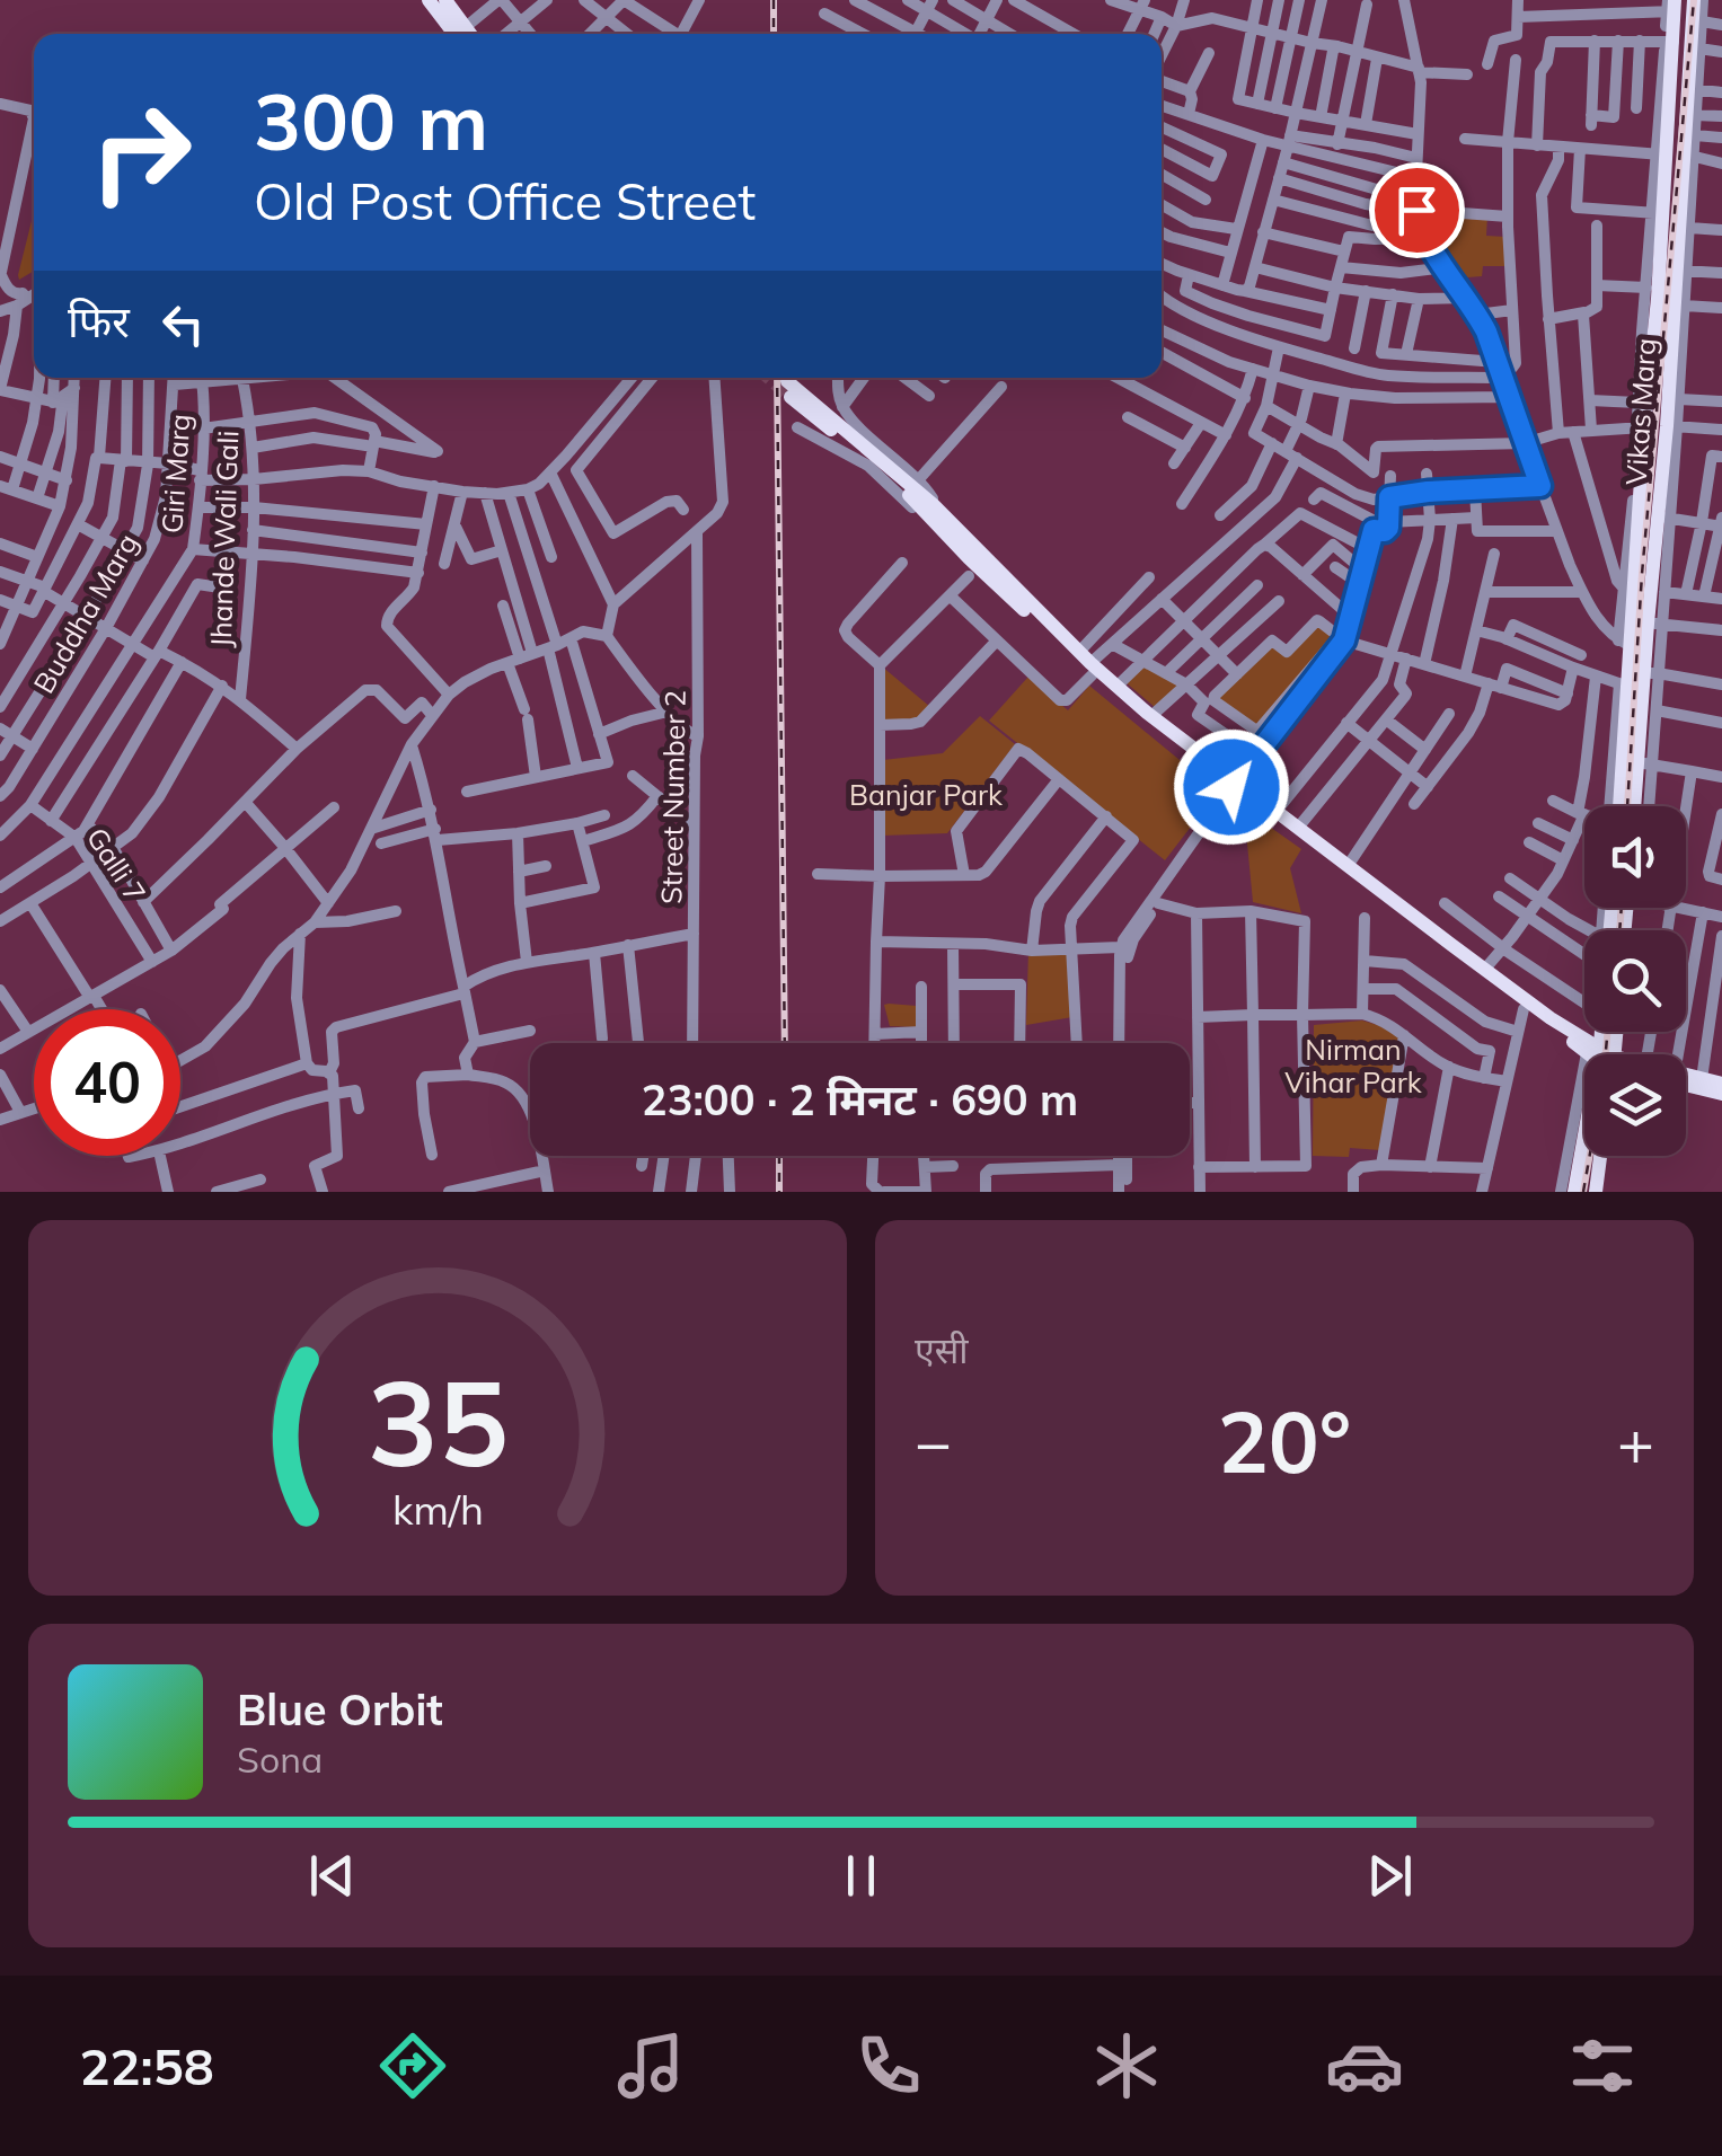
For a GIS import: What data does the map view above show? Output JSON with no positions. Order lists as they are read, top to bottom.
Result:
{
  "streets": {
    "main road": ["Vikas Marg"],
    "street": [
      "Giri Marg",
      "Jhande Wali Gali",
      "Buddha Marg",
      "Street Number 2",
      "Galli 7"
    ]
  },
  "crossings": [
    ["Giri Marg", "Galli 7"]
  ],
  "parks": ["Banjar Park", "Nirman Vihar Park"],
  "page": {
    "turn": ["300 m", "Old Post Office Street"],
    "then": "फिर",
    "limit": "40",
    "trip": "23:00 · 2 मिनट · 690 m",
    "tile": "एसी",
    "heat": ["−", "20°", "+"],
    "song": ["Blue Orbit", "Sona"],
    "tabs": "22:58",
    "gauge": ["35", "km/h"]
  }
}
